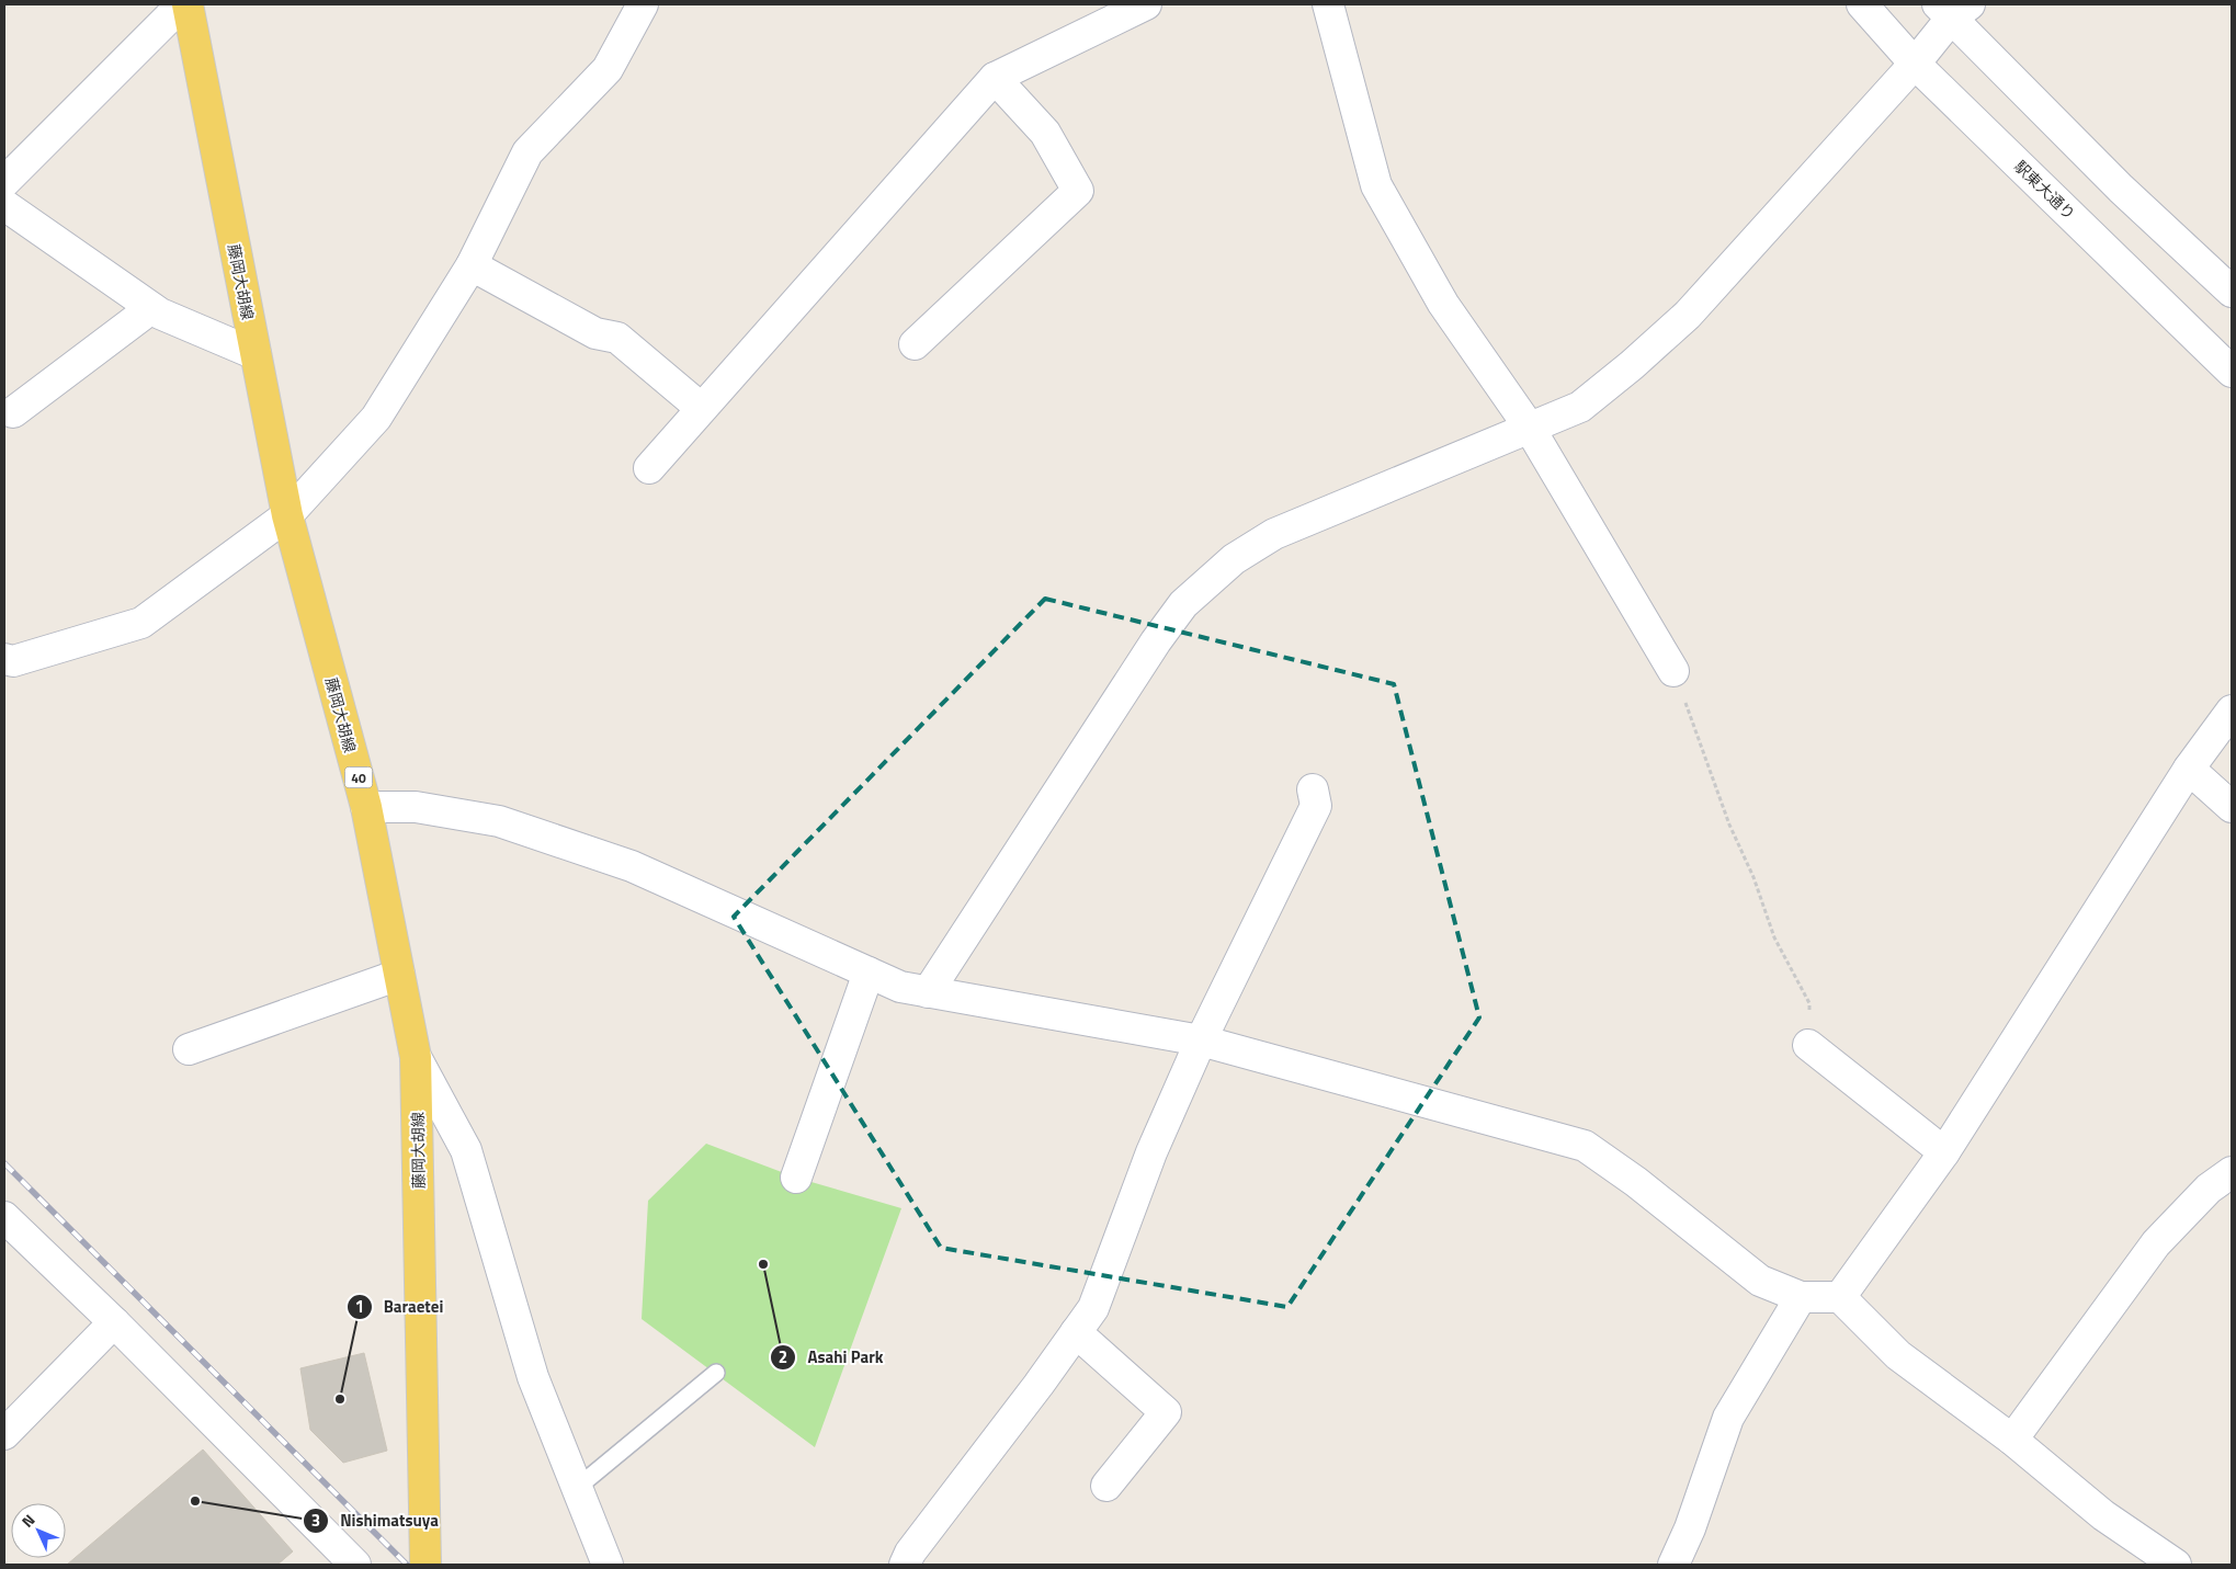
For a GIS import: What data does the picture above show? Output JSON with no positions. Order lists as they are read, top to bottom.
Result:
{
  "streets": {
    "main road": ["藤岡大胡線", "40"],
    "street": ["駅東大通り"]
  },
  "places": ["Asahi Park", "Baraetei", "Nishimatsuya"],
  "north": "top left"
}
